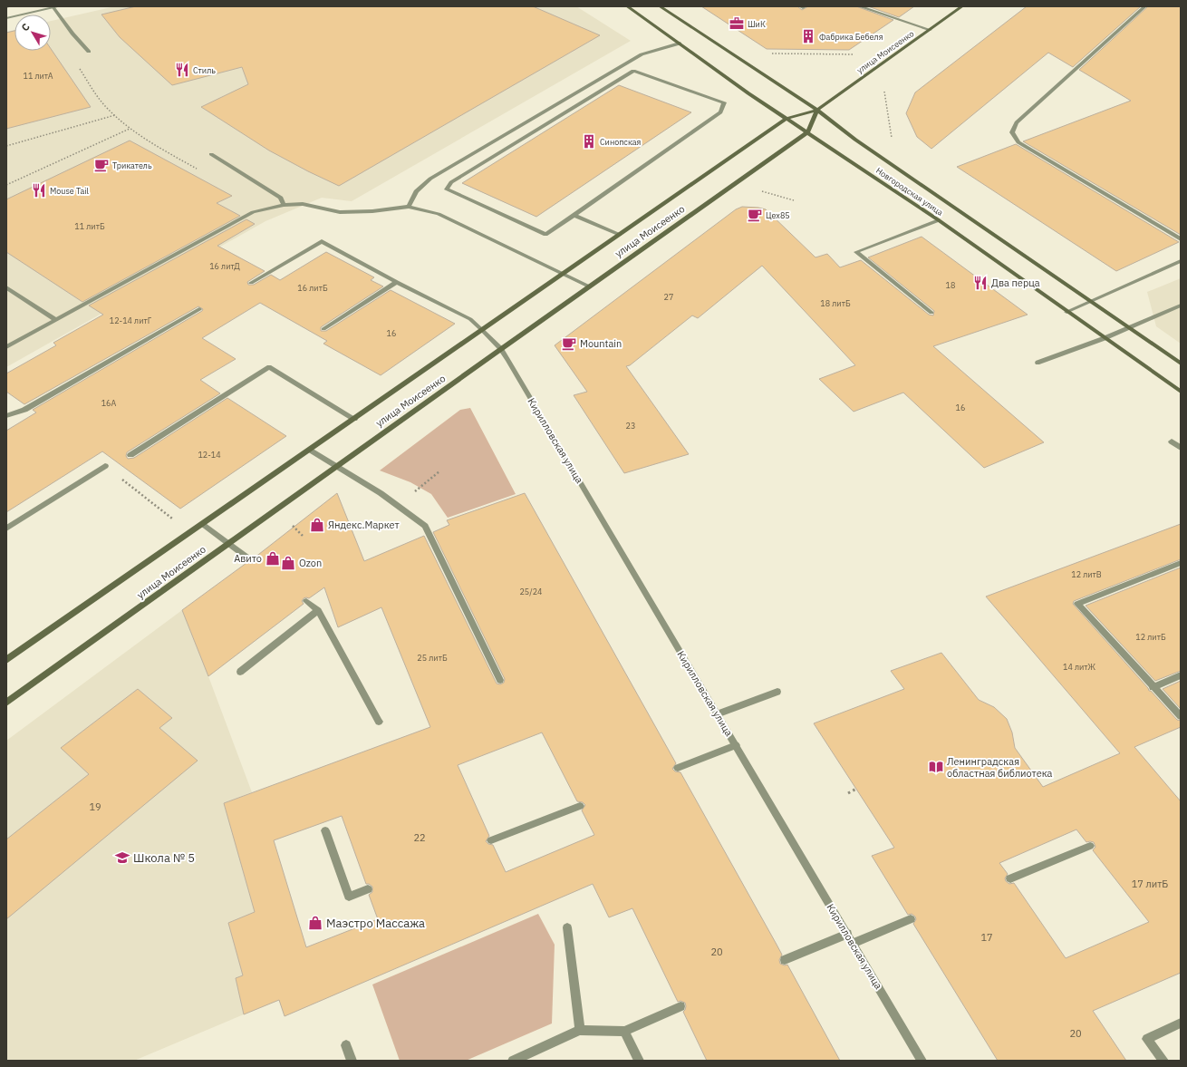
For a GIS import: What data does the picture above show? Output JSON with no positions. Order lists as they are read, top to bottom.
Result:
{
  "streets": {
    "street": ["улица Моисеенко", "Новгородская улица", "Кирилловская улица"]
  },
  "crossings": [
    ["улица Моисеенко", "Новгородская улица"],
    ["улица Моисеенко", "Кирилловская улица"]
  ],
  "places": {
    "office": ["ШиК"],
    "building": ["Фабрика Бебеля", "Синопская"],
    "restaurant": ["Стиль", "Mouse Tail", "Два перца"],
    "cafe": ["Трикатель", "Цех85", "Mountain"],
    "shop": [
      "Яндекс.Маркет",
      "Авито",
      "Ozon",
      "Маэстро Массажа"
    ],
    "library": ["Ленинградская областная библиотека"],
    "school or university": ["Школа № 5"]
  },
  "house_numbers": [
    "11 литА",
    "11 литБ",
    "16 литД",
    "18",
    "16 литБ",
    "27",
    "18 литБ",
    "12-14 литГ",
    "16",
    "16А",
    "16",
    "23",
    "12-14",
    "12 литВ",
    "25/24",
    "12 литБ",
    "25 литБ",
    "14 литЖ",
    "19",
    "22",
    "17 литБ",
    "17",
    "20",
    "20"
  ],
  "north": "top left"
}
